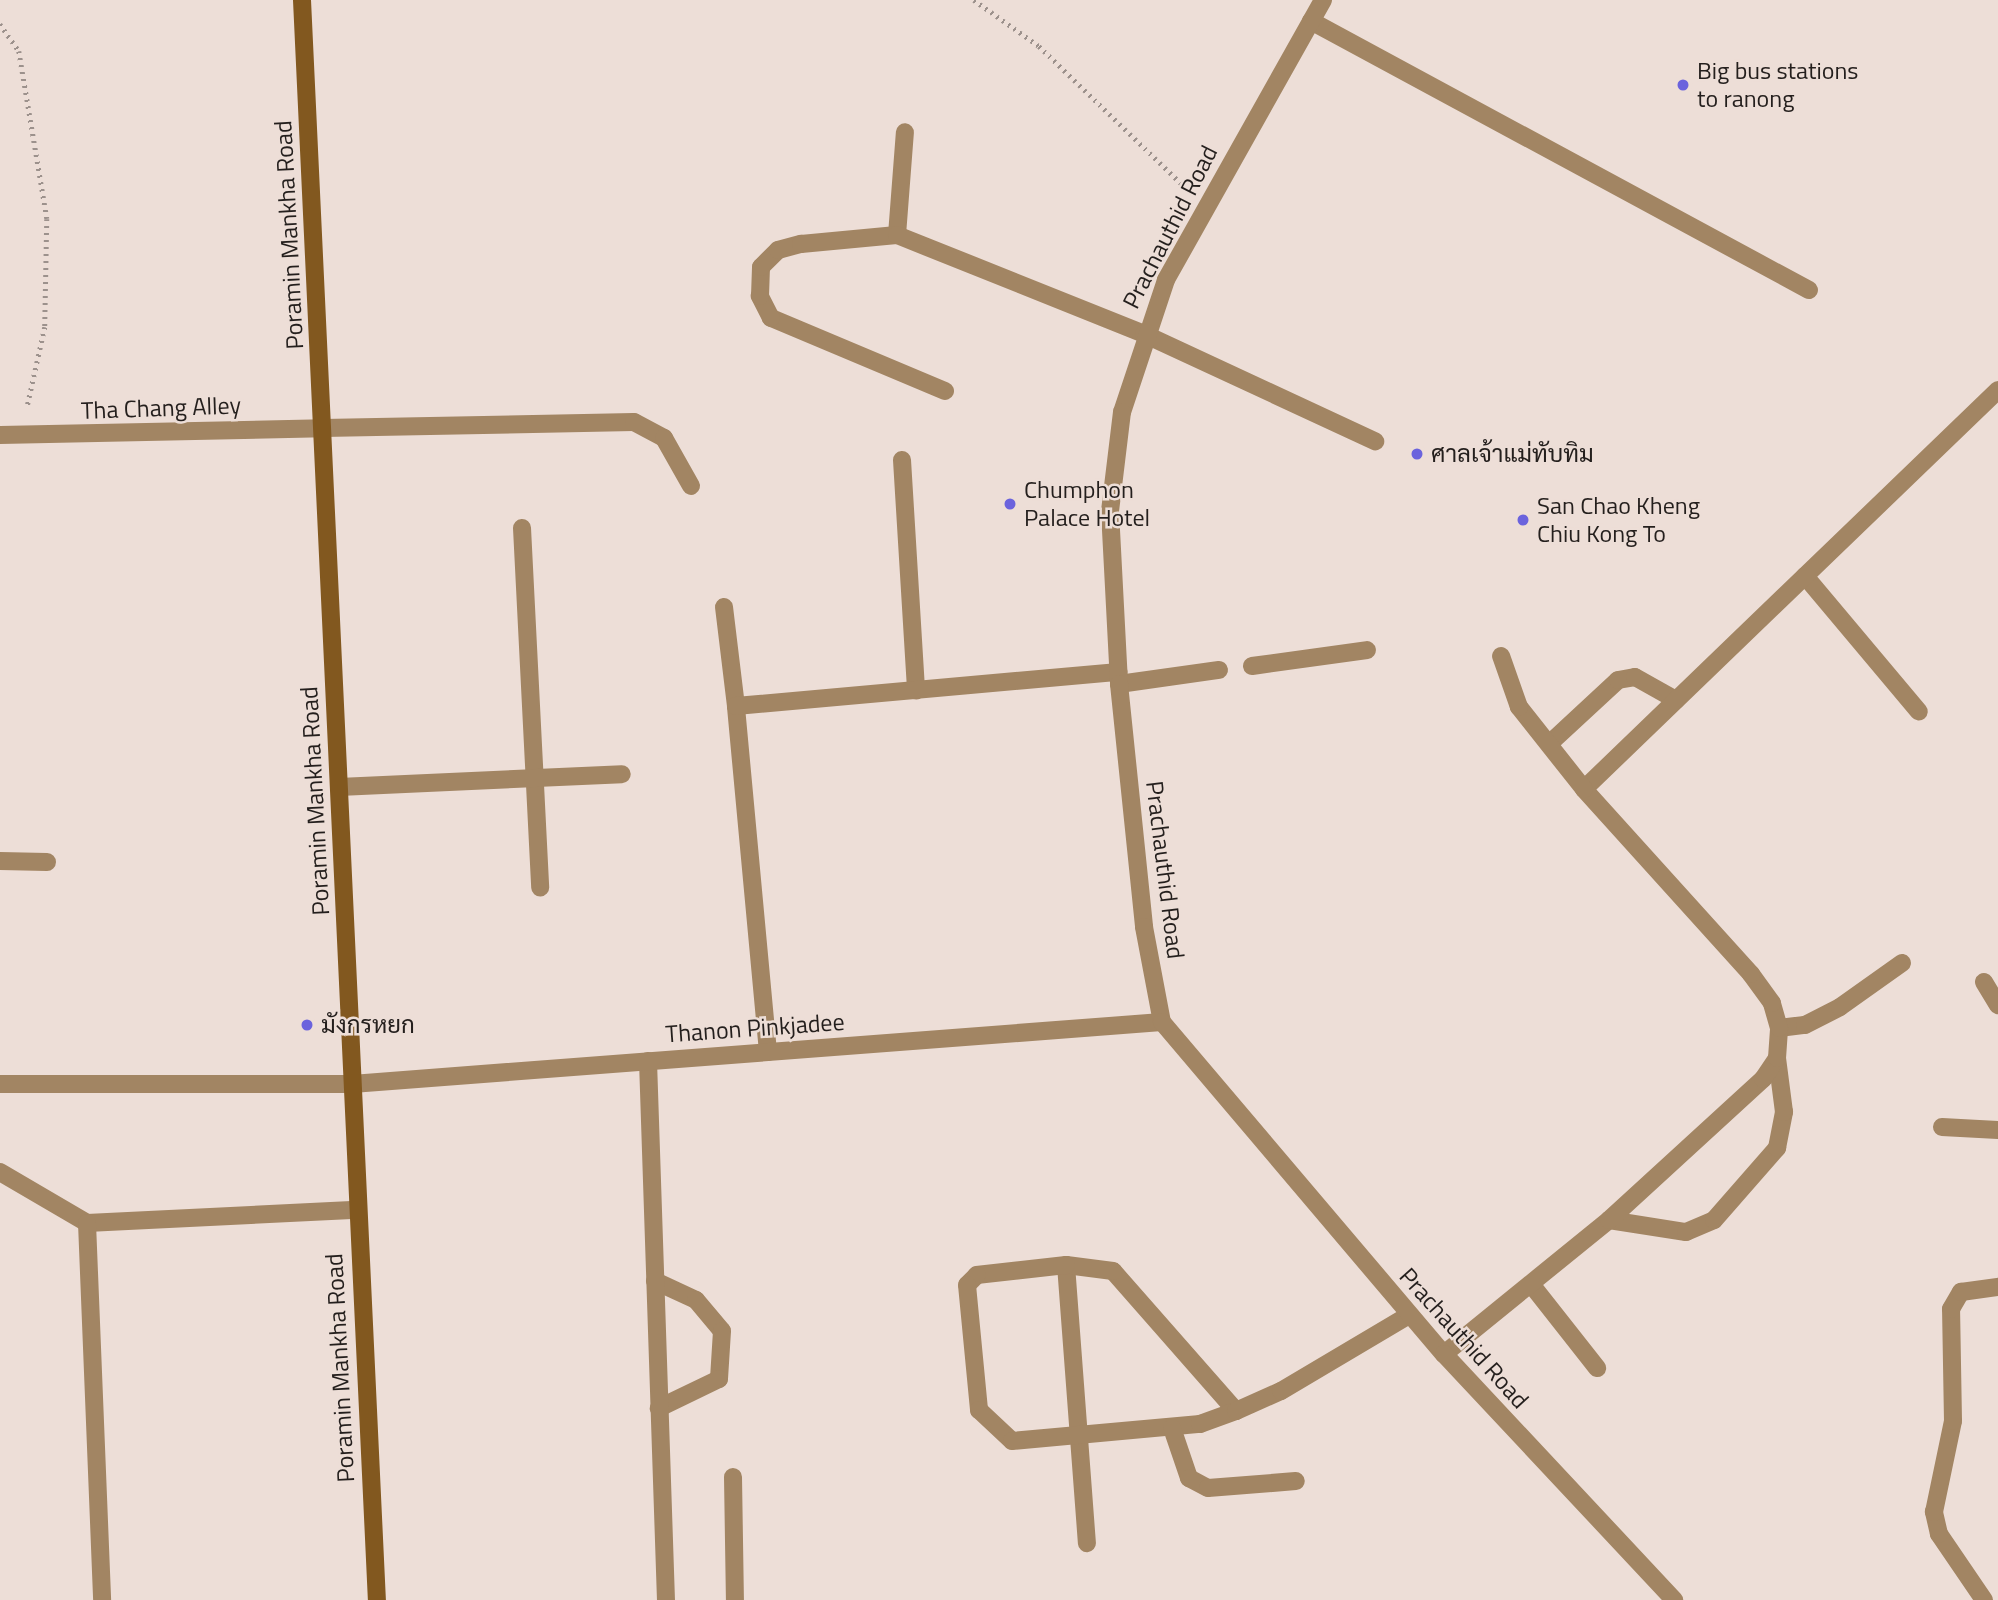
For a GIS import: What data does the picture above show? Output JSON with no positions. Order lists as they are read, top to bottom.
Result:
{
  "streets": {
    "main road": ["Poramin Mankha Road"],
    "street": ["Prachauthid Road", "Tha Chang Alley", "Thanon Pinkjadee"]
  },
  "crossings": [
    ["Prachauthid Road", "Thanon Pinkjadee"],
    ["Poramin Mankha Road", "Tha Chang Alley"],
    ["Poramin Mankha Road", "Thanon Pinkjadee"]
  ],
  "places": [
    "Big bus stations to ranong",
    "ศาลเจ้าแม่ทับทิม",
    "Chumphon Palace Hotel",
    "San Chao Kheng Chiu Kong To",
    "มังกรหยก"
  ]
}
